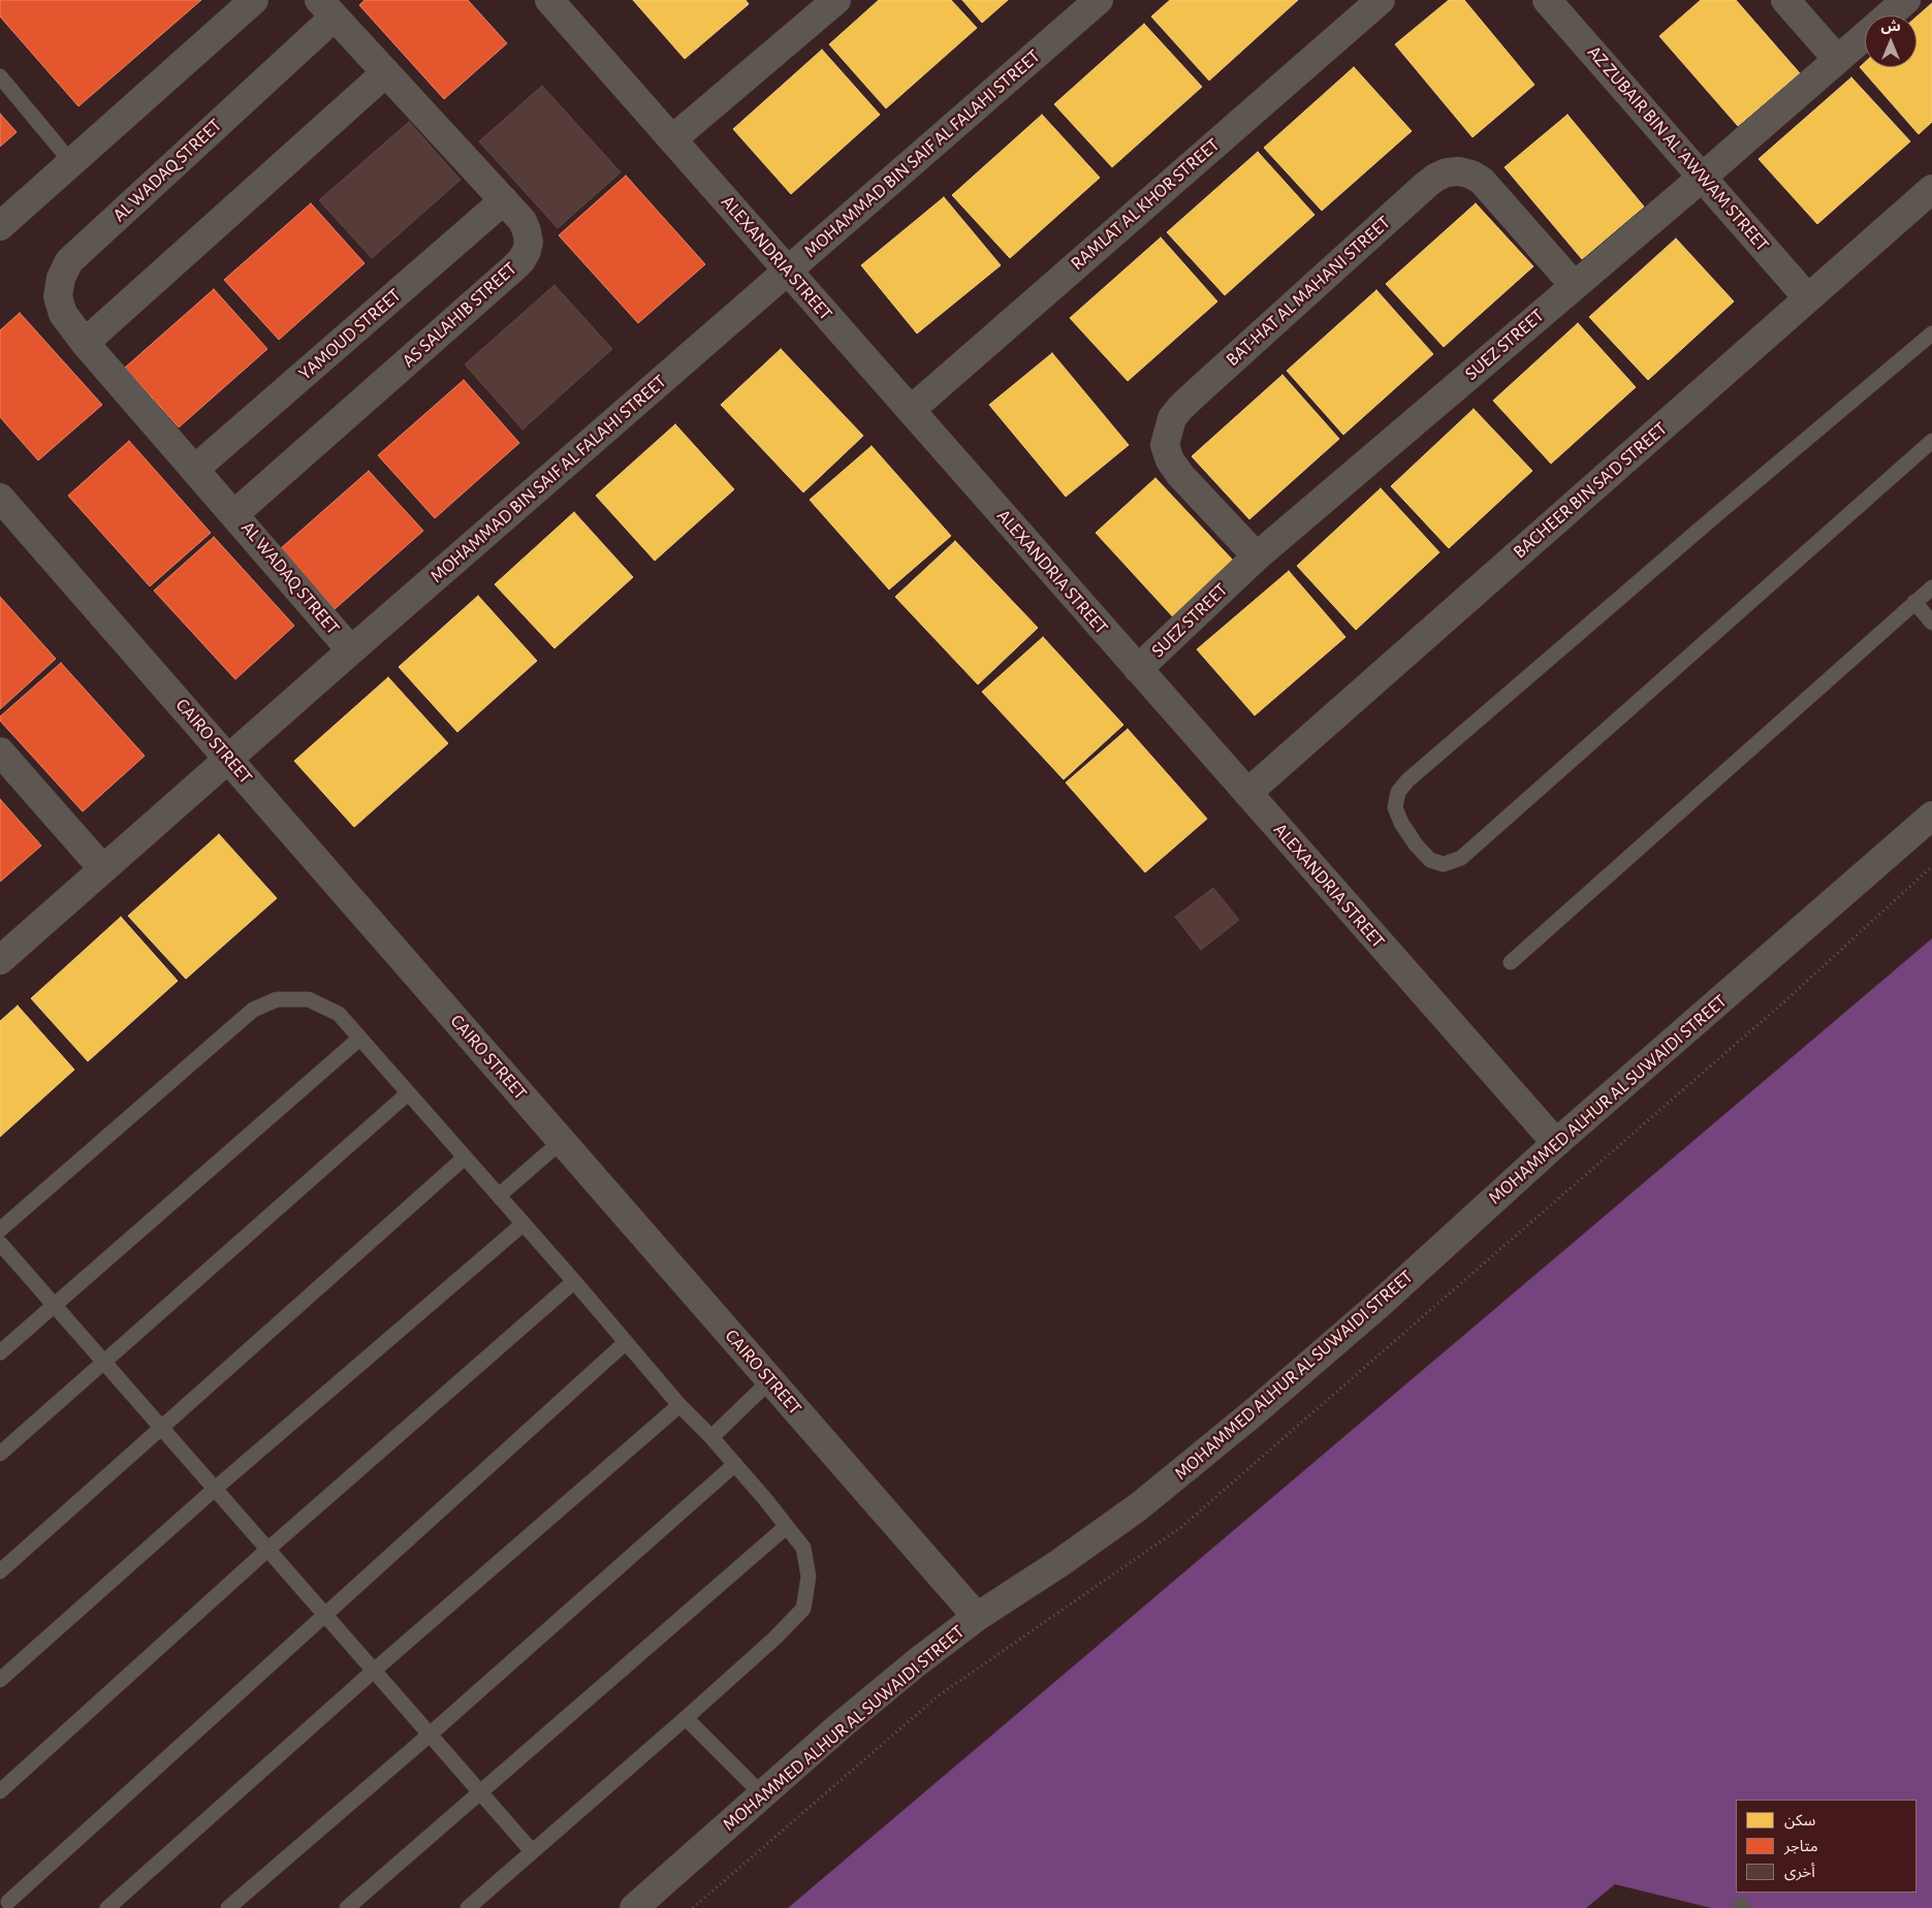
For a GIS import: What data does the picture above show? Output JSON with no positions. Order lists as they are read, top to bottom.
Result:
{
  "streets": {
    "street": [
      "AZ ZUBAIR BIN AL 'AWWAM STREET",
      "MOHAMMAD BIN SAIF AL FALAHI STREET",
      "AL WADAQ STREET",
      "RAMLAT AL KHOR STREET",
      "ALEXANDRIA STREET",
      "BAT-HAT AL MAHANI STREET",
      "AS SALAHIB STREET",
      "YAMOUD STREET",
      "SUEZ STREET",
      "BACHEER BIN SA'D STREET",
      "CAIRO STREET",
      "MOHAMMED ALHUR AL SUWAIDI STREET"
    ]
  },
  "crossings": [
    ["AZ ZUBAIR BIN AL 'AWWAM STREET", "SUEZ STREET"],
    ["AZ ZUBAIR BIN AL 'AWWAM STREET", "BACHEER BIN SA'D STREET"],
    ["MOHAMMAD BIN SAIF AL FALAHI STREET", "AL WADAQ STREET"],
    ["MOHAMMAD BIN SAIF AL FALAHI STREET", "ALEXANDRIA STREET"],
    ["MOHAMMAD BIN SAIF AL FALAHI STREET", "CAIRO STREET"],
    ["AL WADAQ STREET", "AS SALAHIB STREET"],
    ["AL WADAQ STREET", "YAMOUD STREET"],
    ["RAMLAT AL KHOR STREET", "ALEXANDRIA STREET"],
    ["ALEXANDRIA STREET", "SUEZ STREET"],
    ["ALEXANDRIA STREET", "BACHEER BIN SA'D STREET"],
    ["ALEXANDRIA STREET", "MOHAMMED ALHUR AL SUWAIDI STREET"],
    ["BAT-HAT AL MAHANI STREET", "SUEZ STREET"],
    ["AS SALAHIB STREET", "YAMOUD STREET"],
    ["CAIRO STREET", "MOHAMMED ALHUR AL SUWAIDI STREET"]
  ],
  "legend": ["سكن", "متاجر", "أخرى"],
  "north": "top"
}
